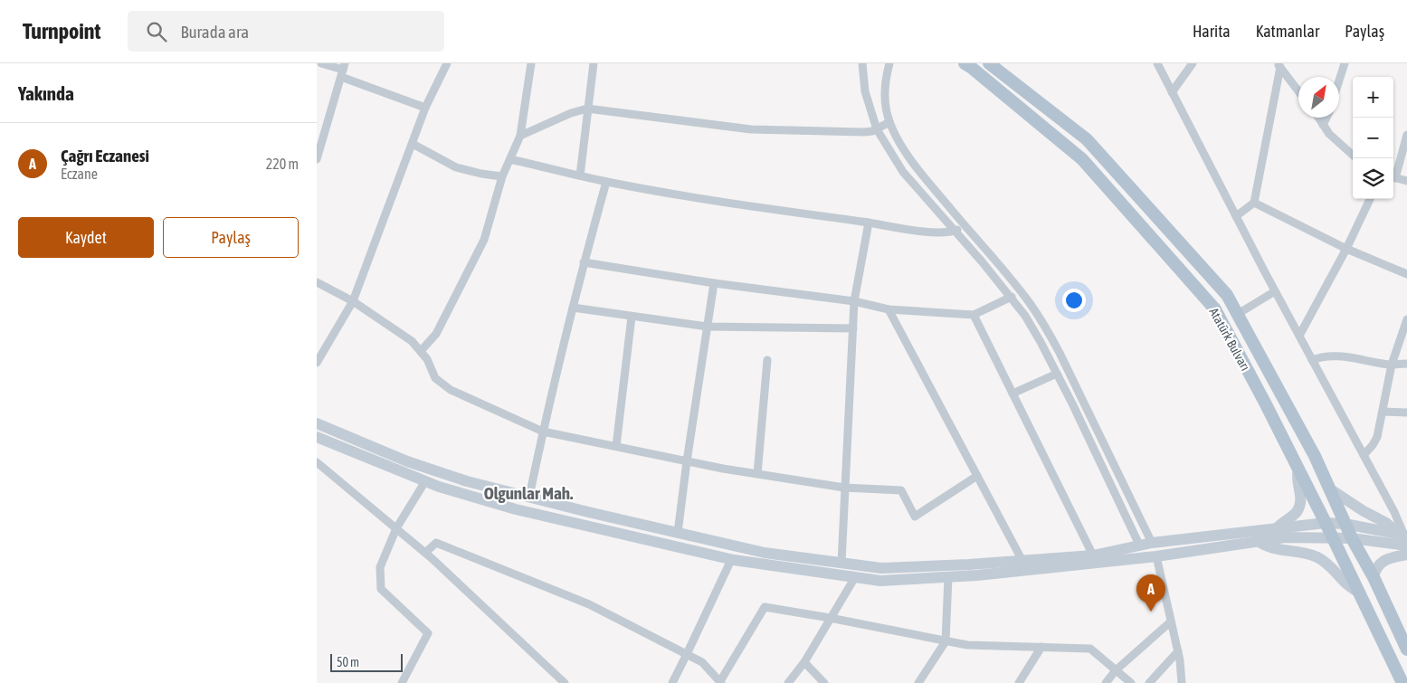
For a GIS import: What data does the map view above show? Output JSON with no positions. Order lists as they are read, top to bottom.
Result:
{
  "streets": {
    "main road": ["Atatürk Bulvarı"]
  },
  "districts": ["Olgunlar Mah."],
  "scale_bar": "50 m",
  "north": "top right",
  "page": {
    "header": "Turnpoint",
    "search": "Burada ara",
    "nav": ["Harita", "Katmanlar", "Paylaş"],
    "heading": "Yakında",
    "map_buttons": ["+", "−"],
    "list": [
      {
        "mark": "A",
        "name": "Çağrı Eczanesi",
        "note": "Eczane",
        "value": "220 m"
      }
    ],
    "buttons": ["Kaydet", "Paylaş"],
    "pins": "A",
    "scale": "50 m"
  }
}
